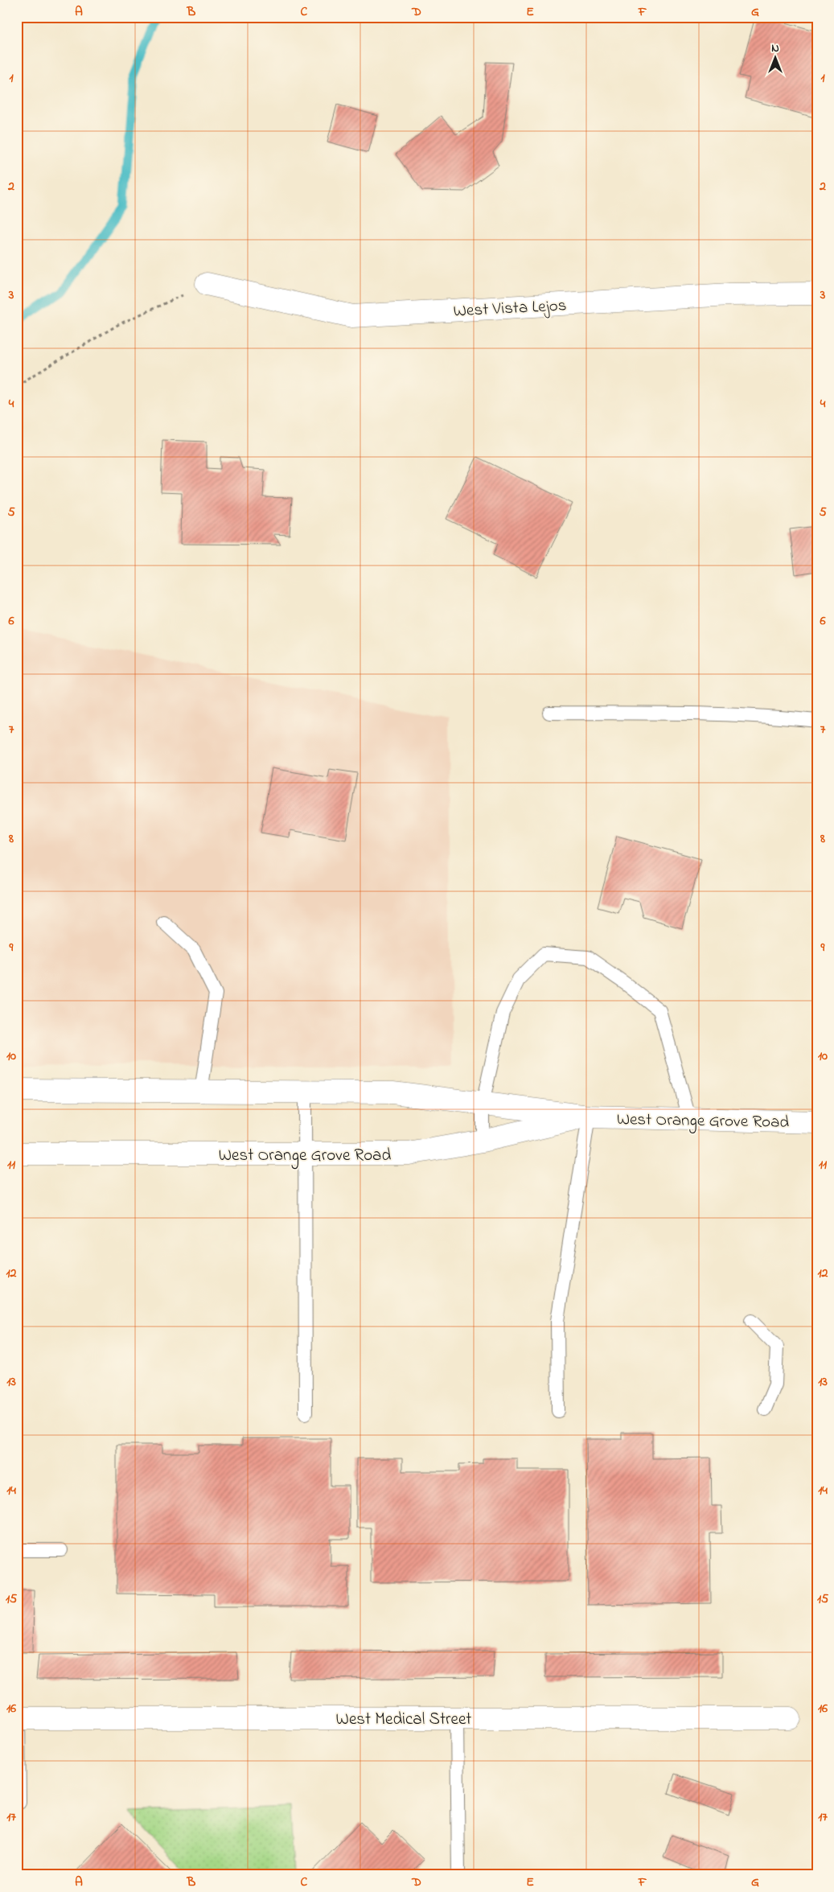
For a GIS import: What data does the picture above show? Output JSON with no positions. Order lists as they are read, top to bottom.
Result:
{
  "streets": {
    "main road": ["West Vista Lejos", "West Orange Grove Road", "West Medical Street"]
  },
  "north": "top",
  "grid": {
    "columns": [
      "A",
      "B",
      "C",
      "D",
      "E",
      "F",
      "G"
    ],
    "rows": [
      "1",
      "2",
      "3",
      "4",
      "5",
      "6",
      "7",
      "8",
      "9",
      "10",
      "11",
      "12",
      "13",
      "14",
      "15",
      "16",
      "17"
    ]
  }
}
